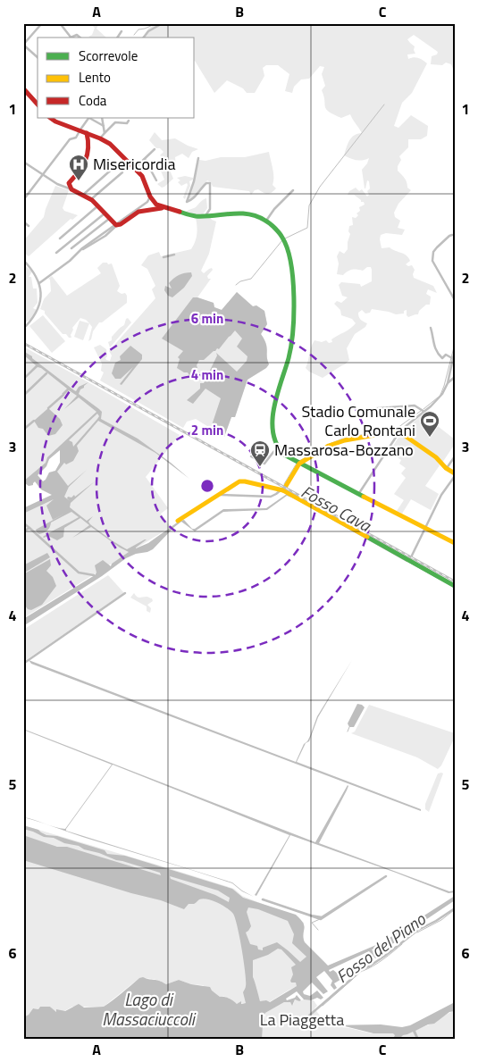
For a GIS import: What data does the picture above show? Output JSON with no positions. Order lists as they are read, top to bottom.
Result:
{
  "water": ["Fosso Cava", "Fosso del Piano", "Lago di Massaciuccoli"],
  "parks": ["La Piaggetta"],
  "places": {
    "hospital": ["Misericordia"],
    "sports": ["Stadio Comunale Carlo Rontani"],
    "station": ["Massarosa-Bozzano"]
  },
  "legend": ["Scorrevole", "Lento", "Coda"],
  "grid": {
    "columns": ["A", "B", "C"],
    "rows": [
      "1",
      "2",
      "3",
      "4",
      "5",
      "6"
    ]
  },
  "rings": ["6 min", "4 min", "2 min"]
}
